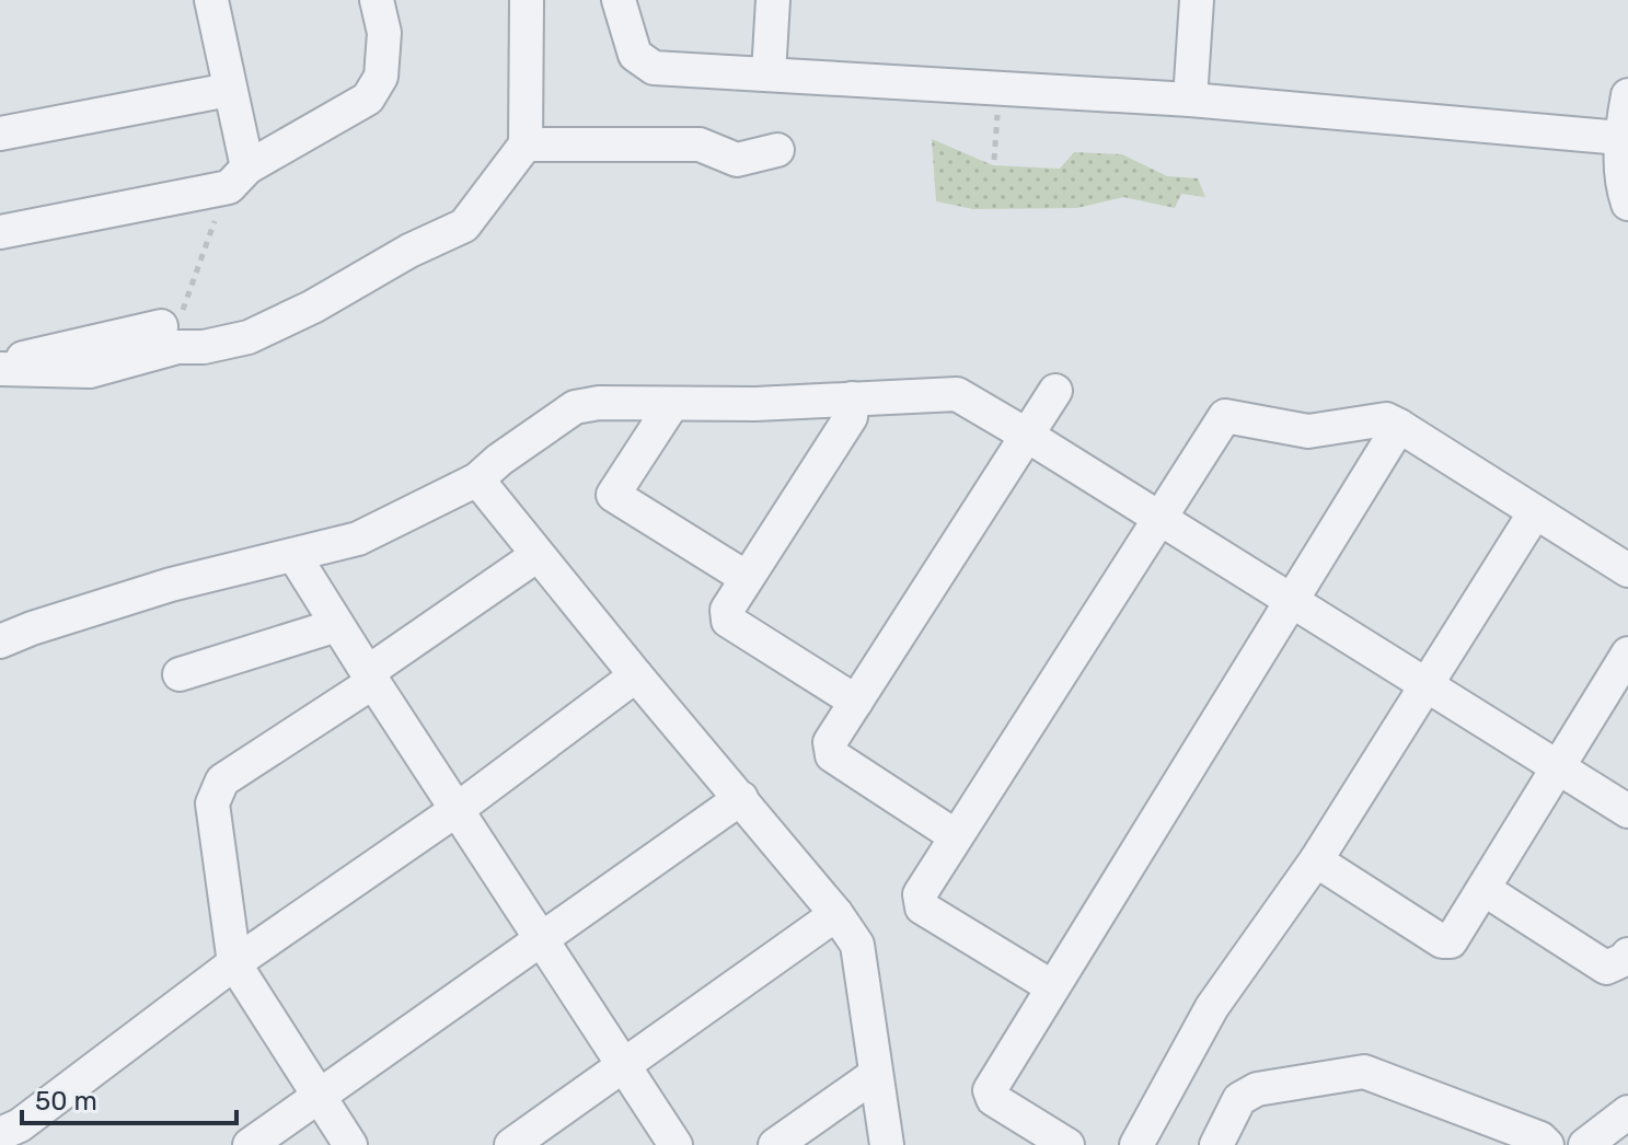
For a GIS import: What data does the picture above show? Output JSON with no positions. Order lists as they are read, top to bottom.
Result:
{
  "scale_bar": "50 m"
}
